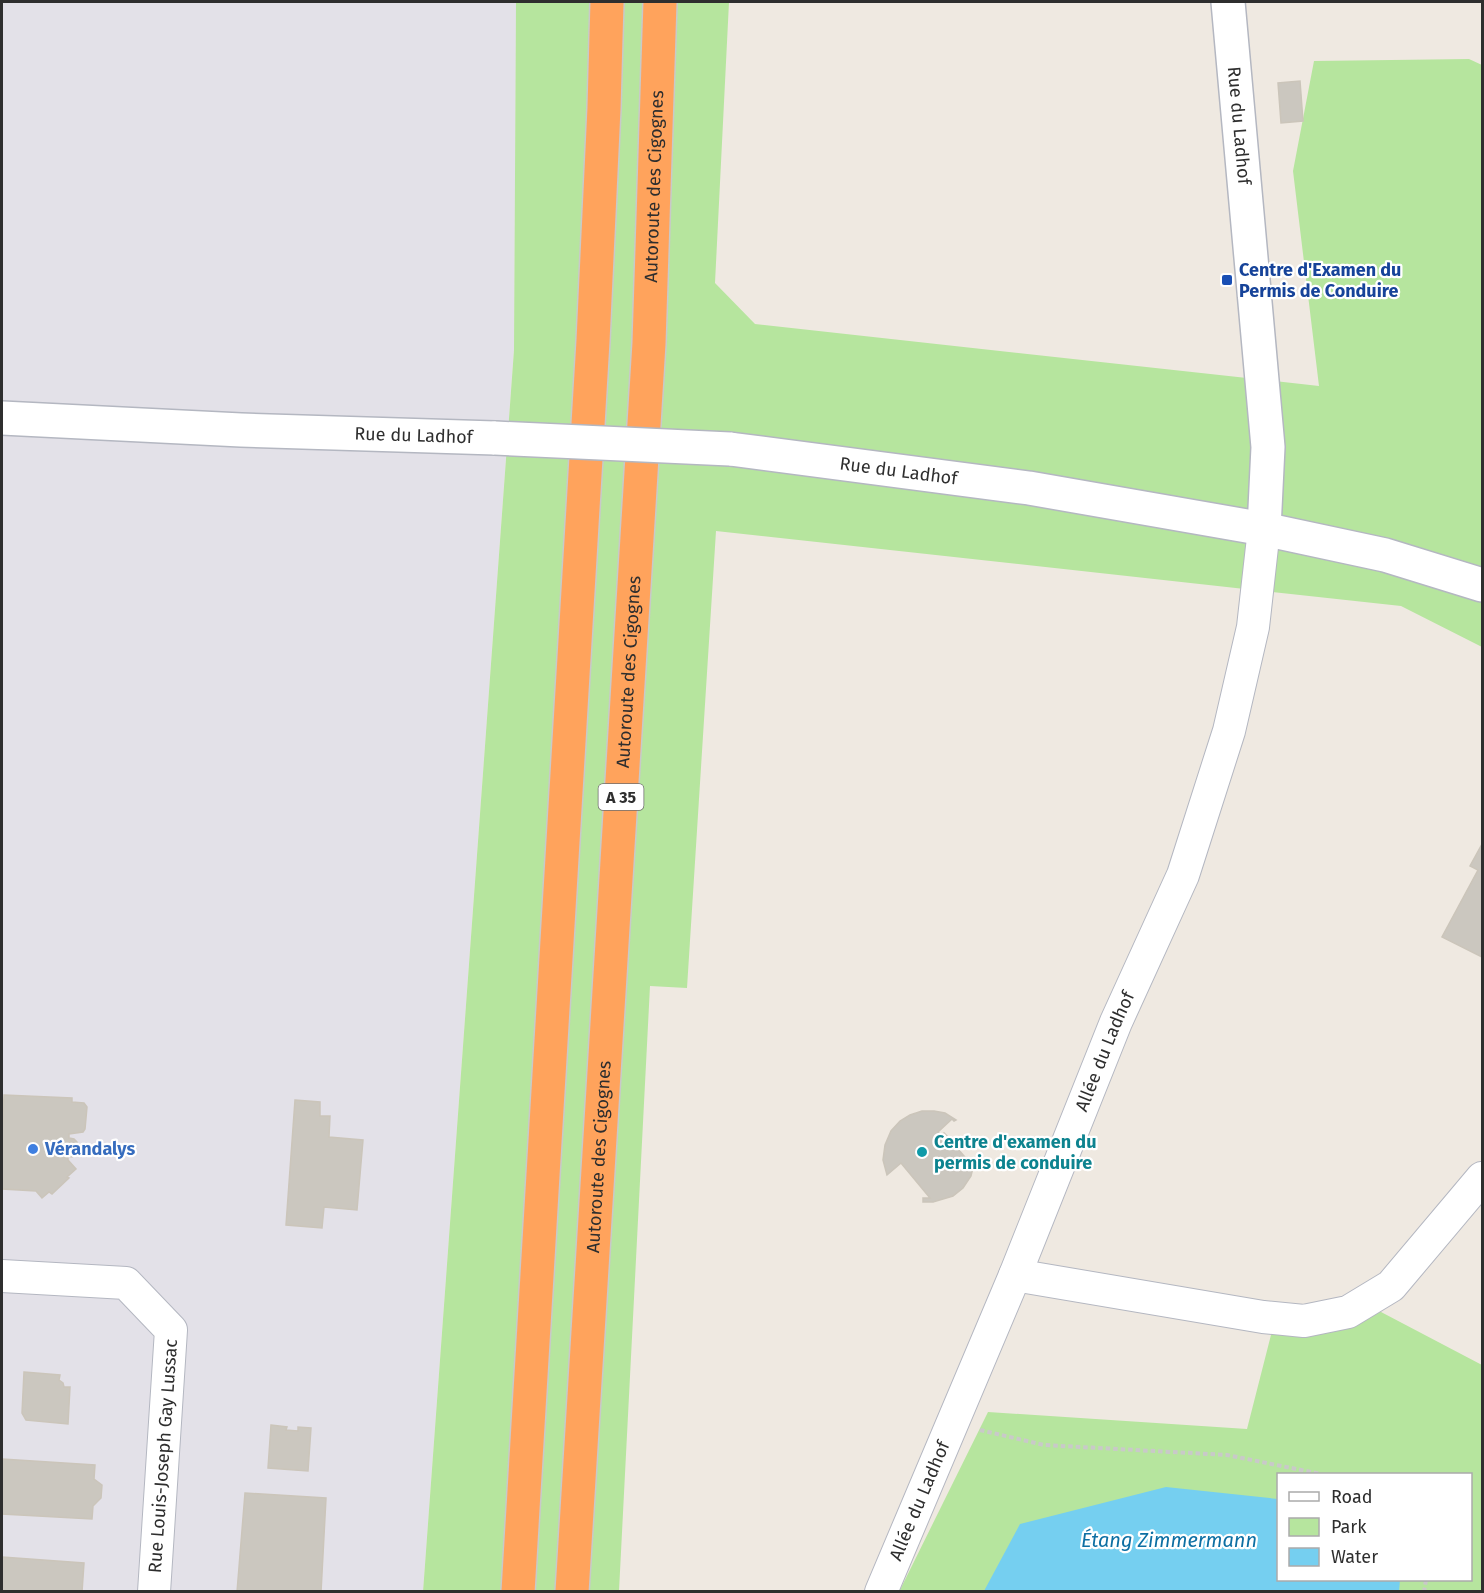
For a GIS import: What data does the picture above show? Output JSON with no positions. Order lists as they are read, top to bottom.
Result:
{
  "streets": {
    "highway": ["Autoroute des Cigognes", "A 35"],
    "main road": ["Rue du Ladhof"],
    "street": ["Allée du Ladhof", "Rue Louis-Joseph Gay Lussac"]
  },
  "crossings": [
    ["Rue du Ladhof", "Allée du Ladhof"]
  ],
  "water": ["Étang Zimmermann"],
  "places": {
    "transit": ["Centre d'Examen du Permis de Conduire"],
    "other": ["Vérandalys", "Centre d'examen du permis de conduire"]
  },
  "legend": ["Road", "Park", "Water"]
}
